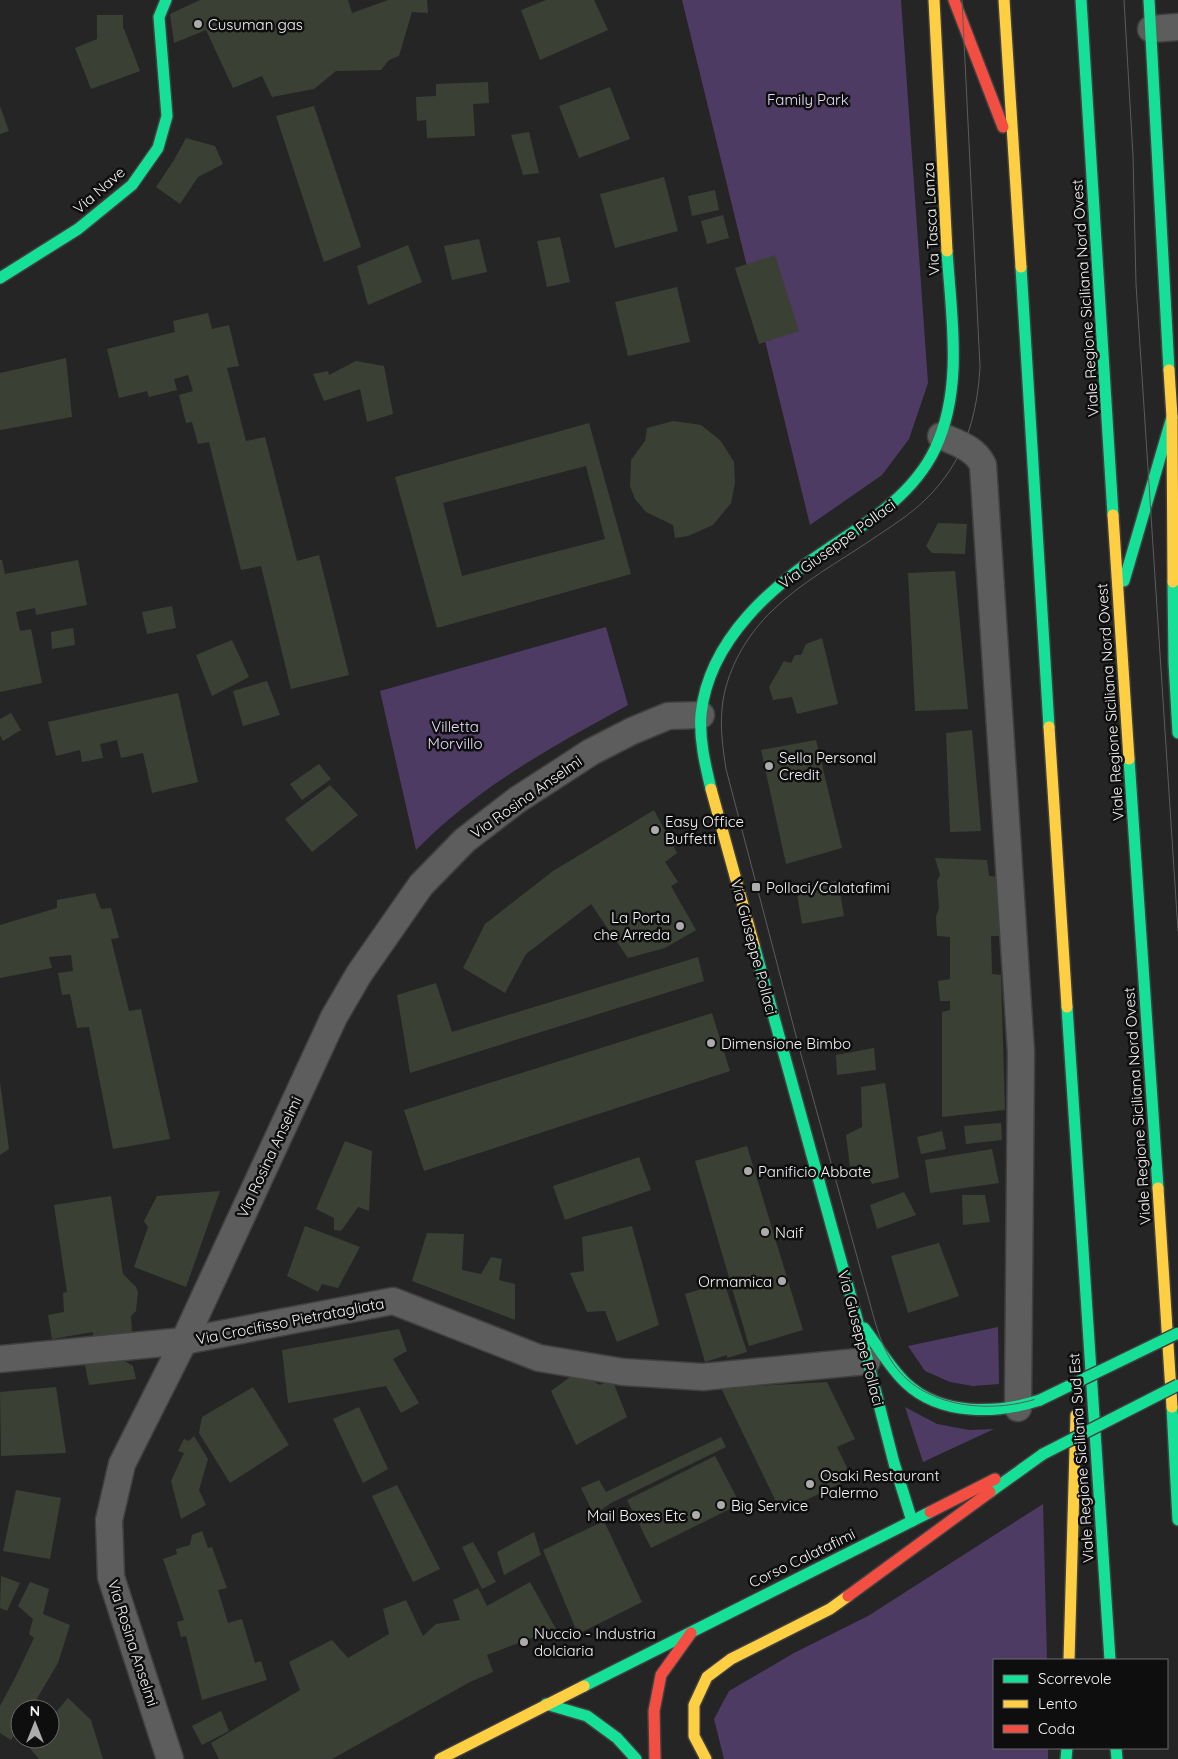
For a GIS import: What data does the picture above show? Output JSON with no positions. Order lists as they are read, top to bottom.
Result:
{
  "streets": {
    "main road": [
      "Via Nave",
      "Via Tasca Lanza",
      "Viale Regione Siciliana Nord Ovest",
      "Via Giuseppe Pollaci",
      "Viale Regione Siciliana Sud Est",
      "Corso Calatafimi"
    ],
    "street": ["Via Rosina Anselmi", "Via Crocifisso Pietratagliata"]
  },
  "crossings": [
    ["Via Tasca Lanza", "Via Giuseppe Pollaci"],
    ["Via Giuseppe Pollaci", "Via Rosina Anselmi"],
    ["Via Giuseppe Pollaci", "Via Crocifisso Pietratagliata"],
    ["Via Giuseppe Pollaci", "Corso Calatafimi"],
    ["Via Rosina Anselmi", "Via Crocifisso Pietratagliata"]
  ],
  "parks": ["Family Park", "Villetta Morvillo"],
  "places": {
    "other": [
      "Cusuman gas",
      "Sella Personal Credit",
      "Easy Office Buffetti",
      "La Porta che Arreda",
      "Dimensione Bimbo",
      "Panificio Abbate",
      "Naif",
      "Ormamica",
      "Osaki Restaurant Palermo",
      "Big Service",
      "Mail Boxes Etc",
      "Nuccio - Industria dolciaria"
    ],
    "transit": ["Pollaci/Calatafimi"]
  },
  "legend": ["Scorrevole", "Lento", "Coda"],
  "north": "top"
}
